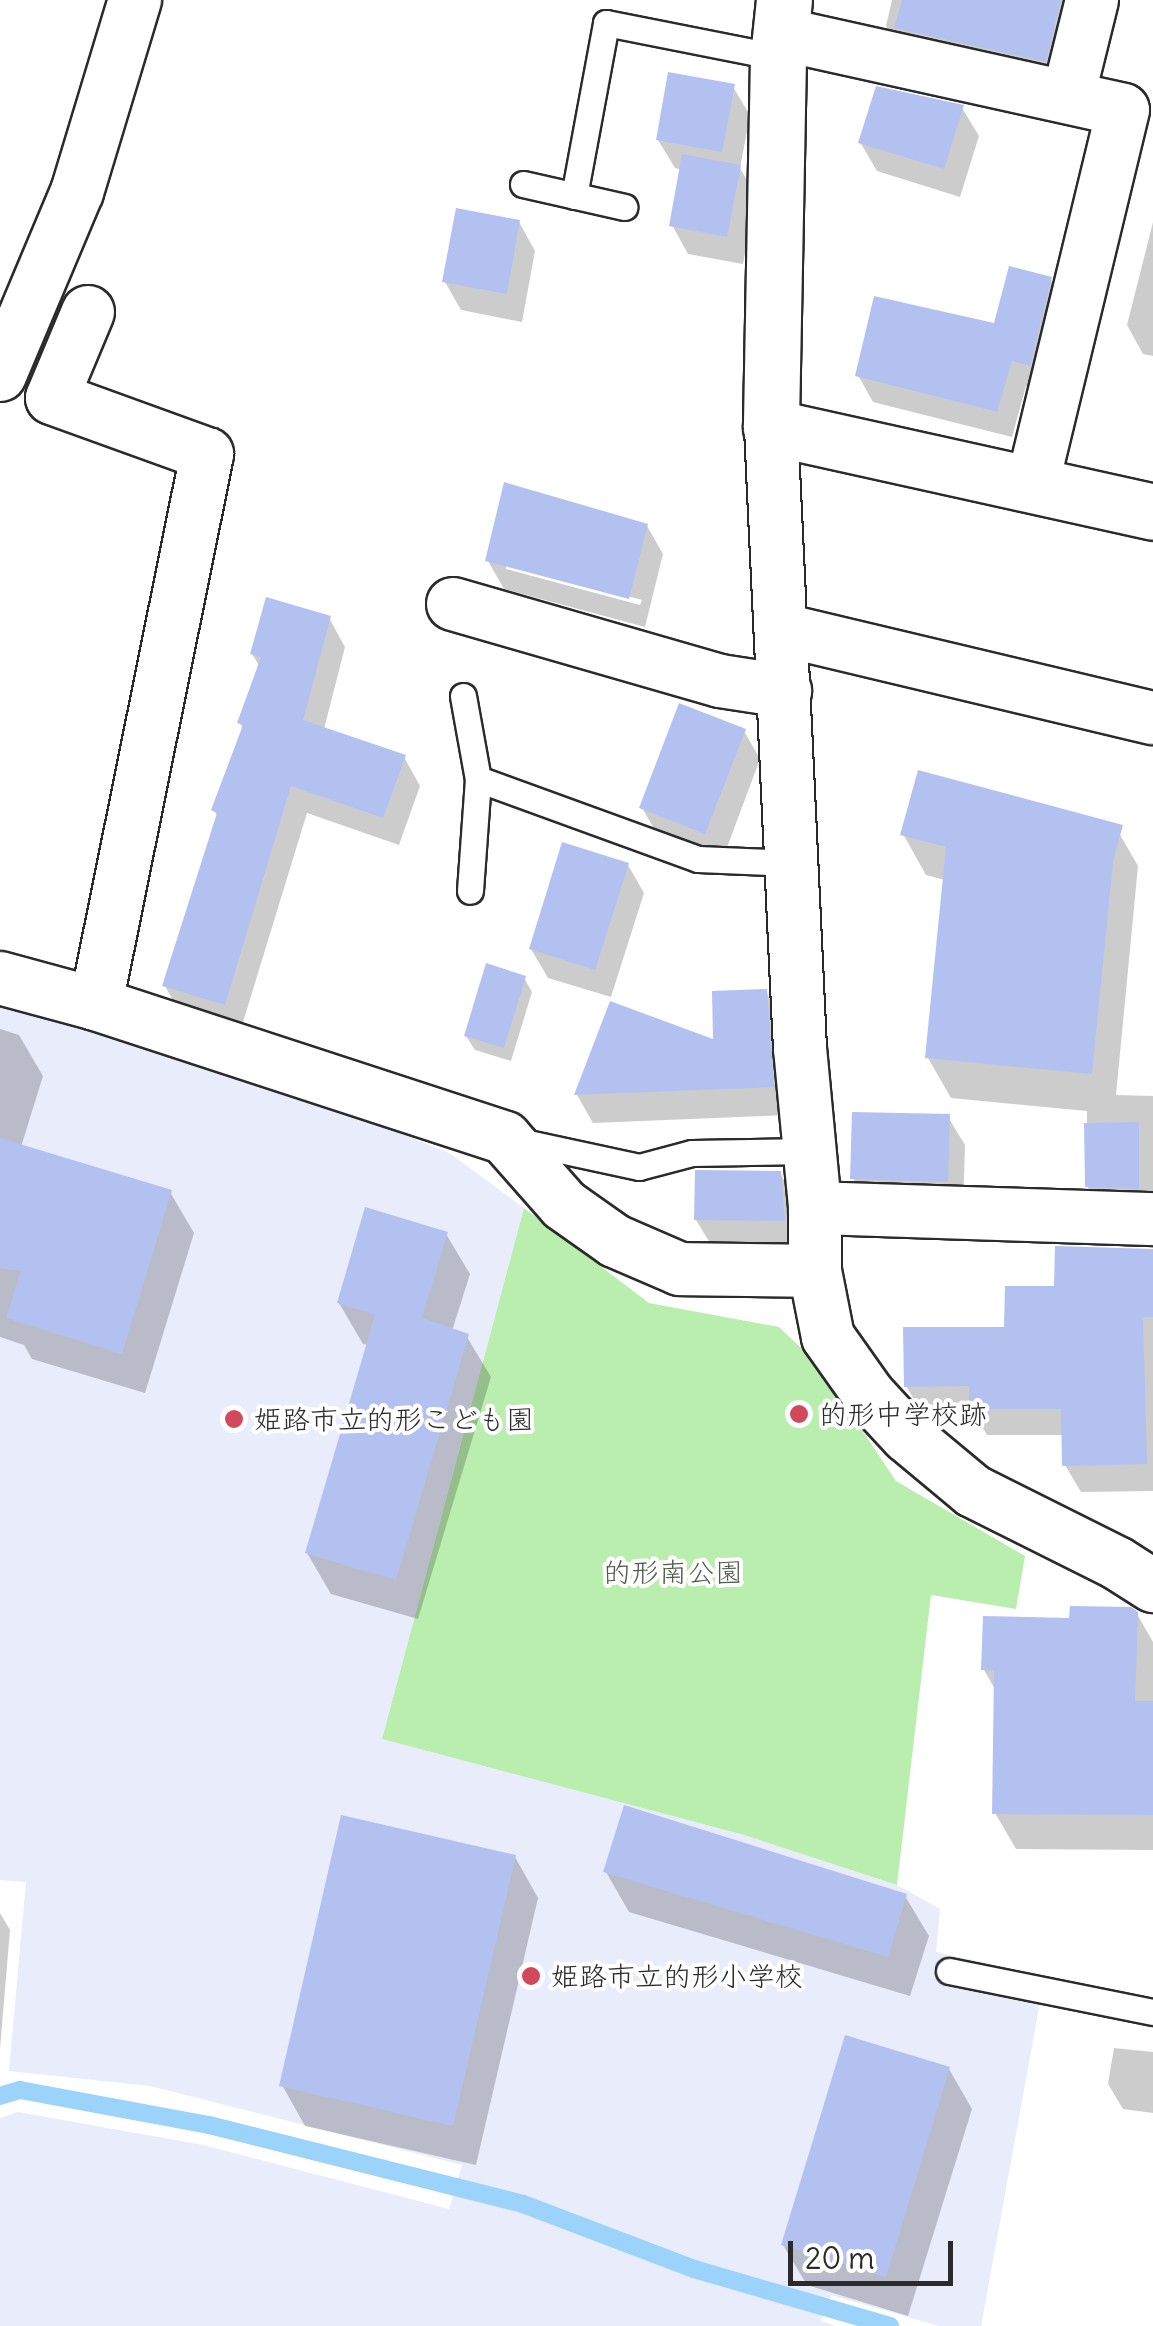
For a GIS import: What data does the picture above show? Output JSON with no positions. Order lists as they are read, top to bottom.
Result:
{
  "parks": ["的形南公園"],
  "places": ["的形中学校跡", "姫路市立的形こども園", "姫路市立的形小学校"],
  "scale_bar": "20 m"
}
